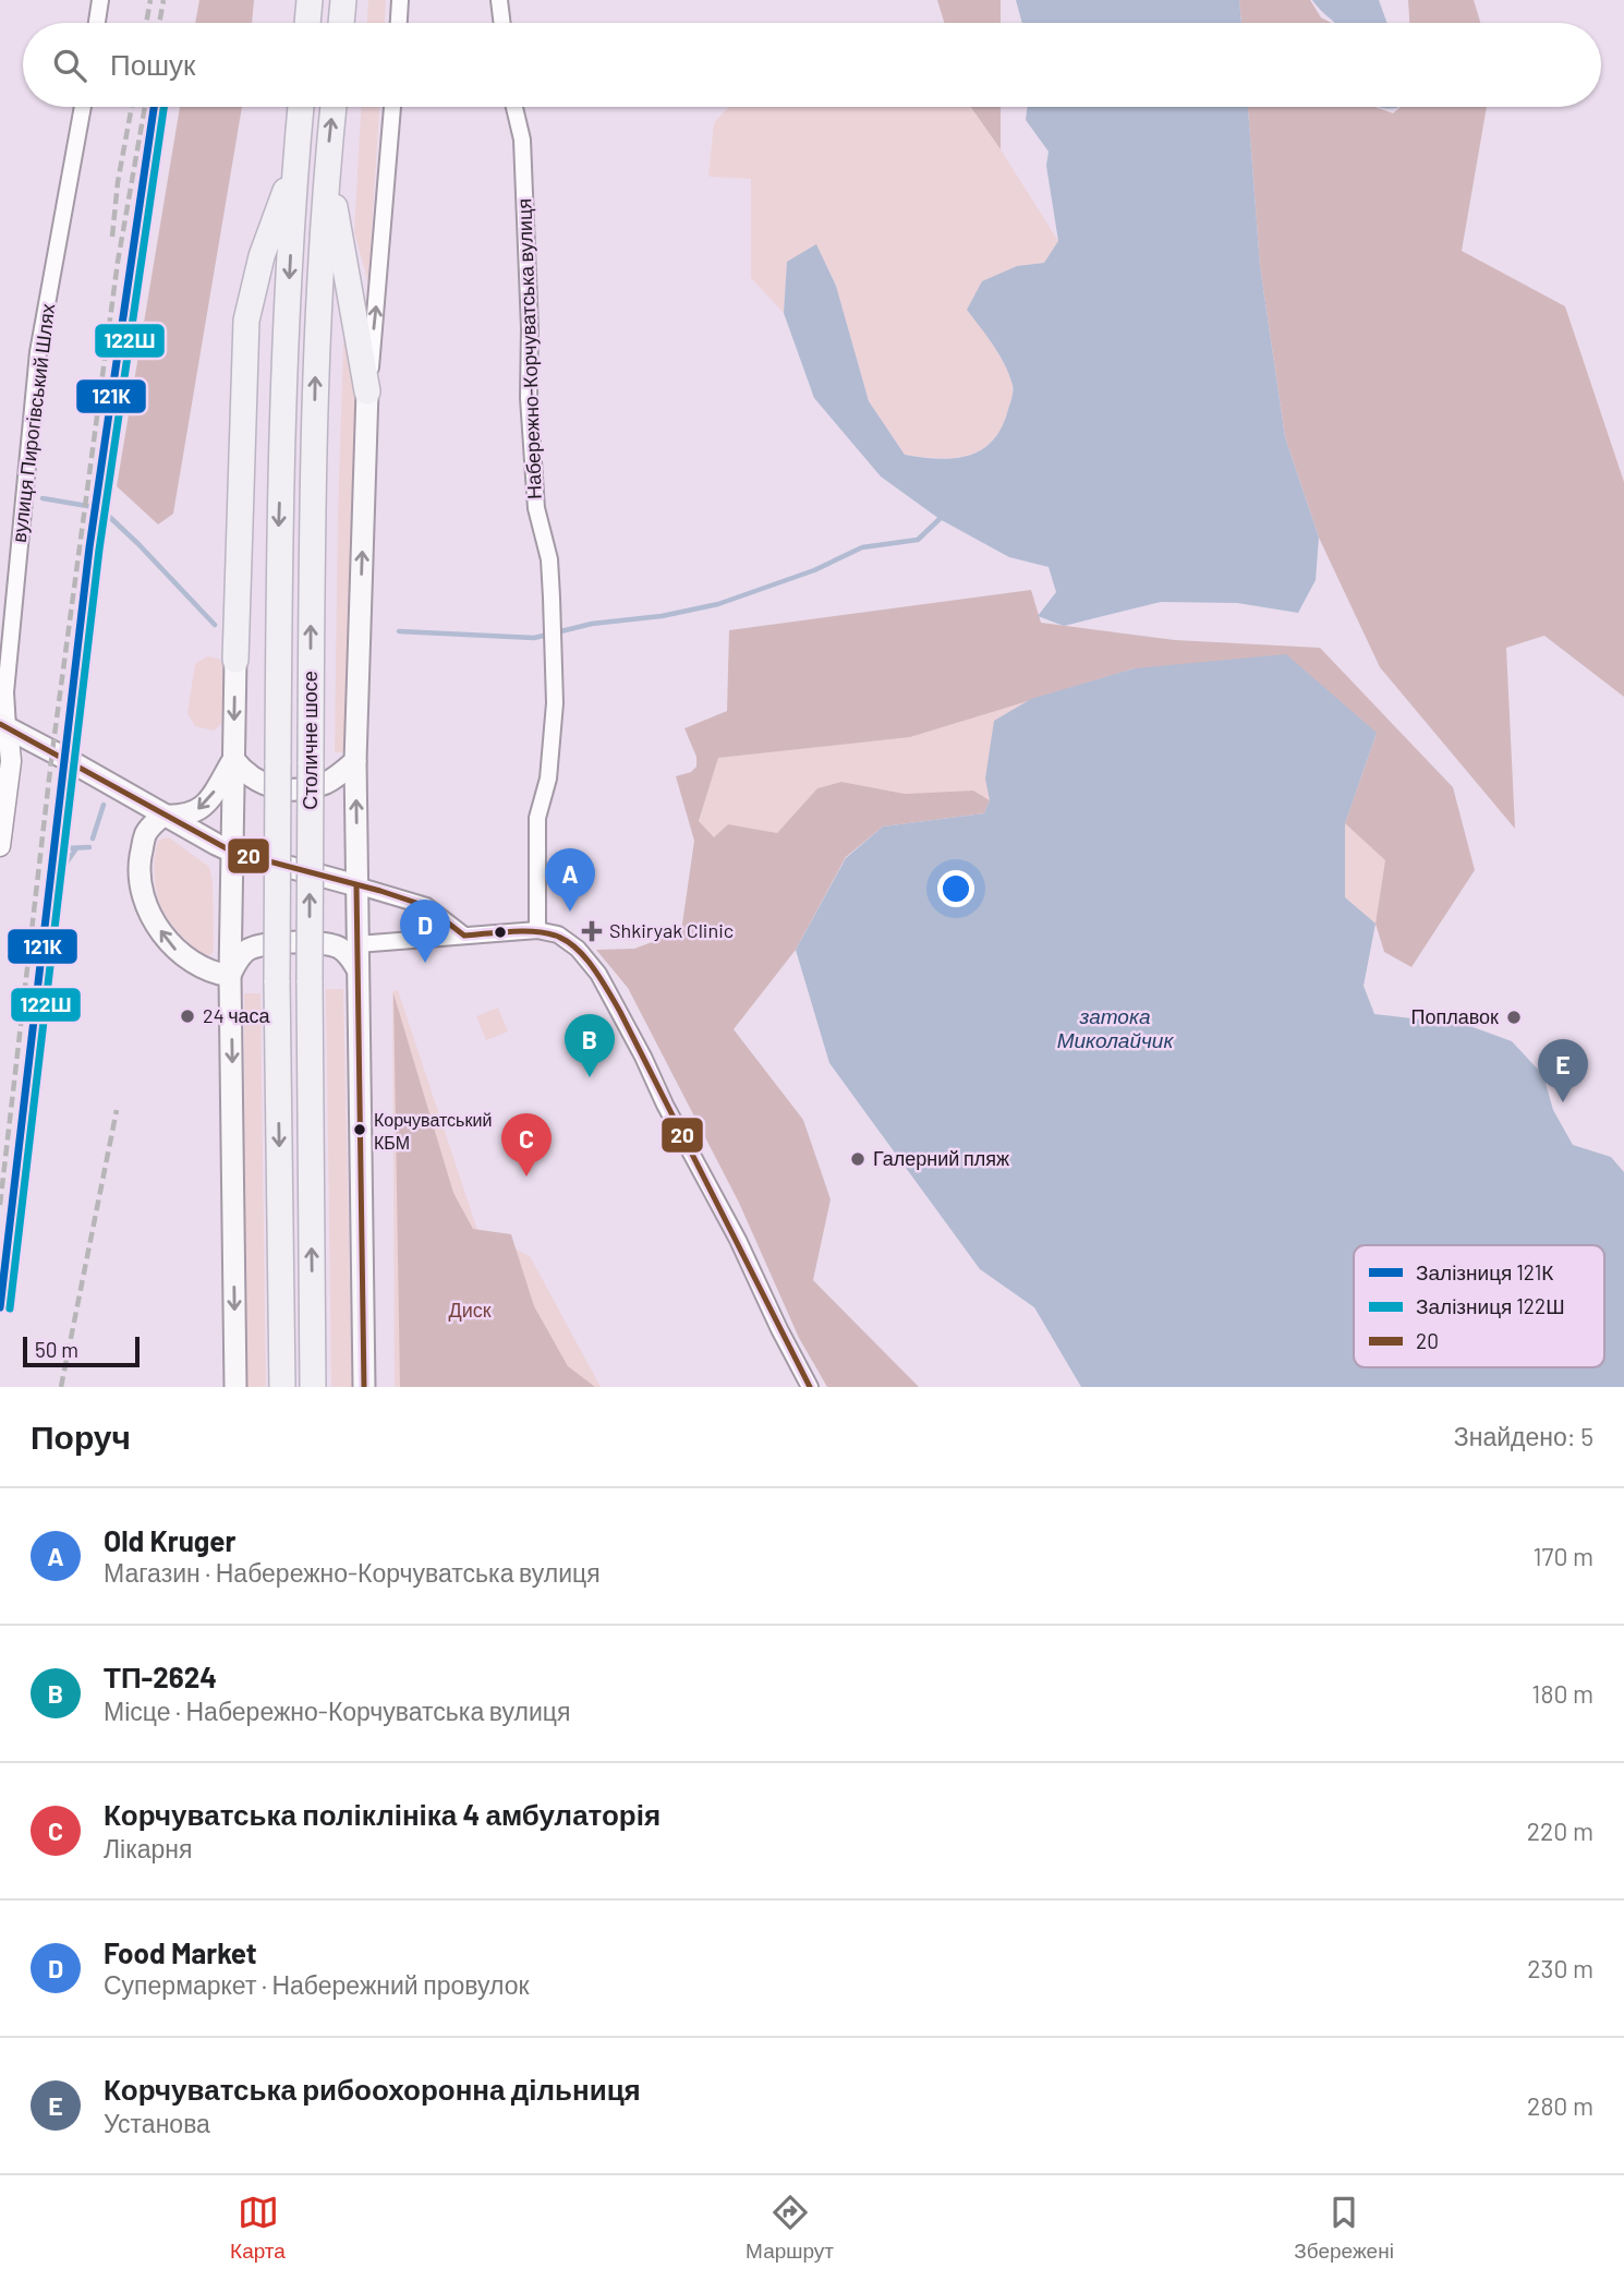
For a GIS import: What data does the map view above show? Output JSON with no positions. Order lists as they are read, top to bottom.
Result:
{
  "streets": {
    "highway": ["Столичне шосе"],
    "street": ["Набережно-Корчуватська вулиця", "вулиця Пирогівський Шлях"]
  },
  "water": ["затока Миколайчик"],
  "parks": ["Диск"],
  "places": {
    "health": ["Shkiryak Clinic"],
    "other": [
      "24 часа",
      "Поплавок",
      "Корчуватський КБМ",
      "Галерний пляж"
    ]
  },
  "lines": ["rail line 121К", "rail line 122Ш", "transit line 20"],
  "legend": ["Залізниця 121К", "Залізниця 122Ш", "20"],
  "scale_bar": "50 m",
  "page": {
    "search": "Пошук",
    "pins": [
      "A",
      "D",
      "B",
      "E",
      "C"
    ],
    "scale": "50 m",
    "heading": ["Поруч", "Знайдено: 5"],
    "list": [
      {
        "mark": "A",
        "name": "Old Kruger",
        "note": "Магазин · Набережно-Корчуватська вулиця",
        "value": "170 m"
      },
      {
        "mark": "B",
        "name": "ТП-2624",
        "note": "Місце · Набережно-Корчуватська вулиця",
        "value": "180 m"
      },
      {
        "mark": "C",
        "name": "Корчуватська поліклініка 4 амбулаторія",
        "note": "Лікарня",
        "value": "220 m"
      },
      {
        "mark": "D",
        "name": "Food Market",
        "note": "Супермаркет · Набережний провулок",
        "value": "230 m"
      },
      {
        "mark": "E",
        "name": "Корчуватська рибоохоронна дільниця",
        "note": "Установа",
        "value": "280 m"
      }
    ],
    "nav": ["Карта", "Маршрут", "Збережені"]
  }
}
